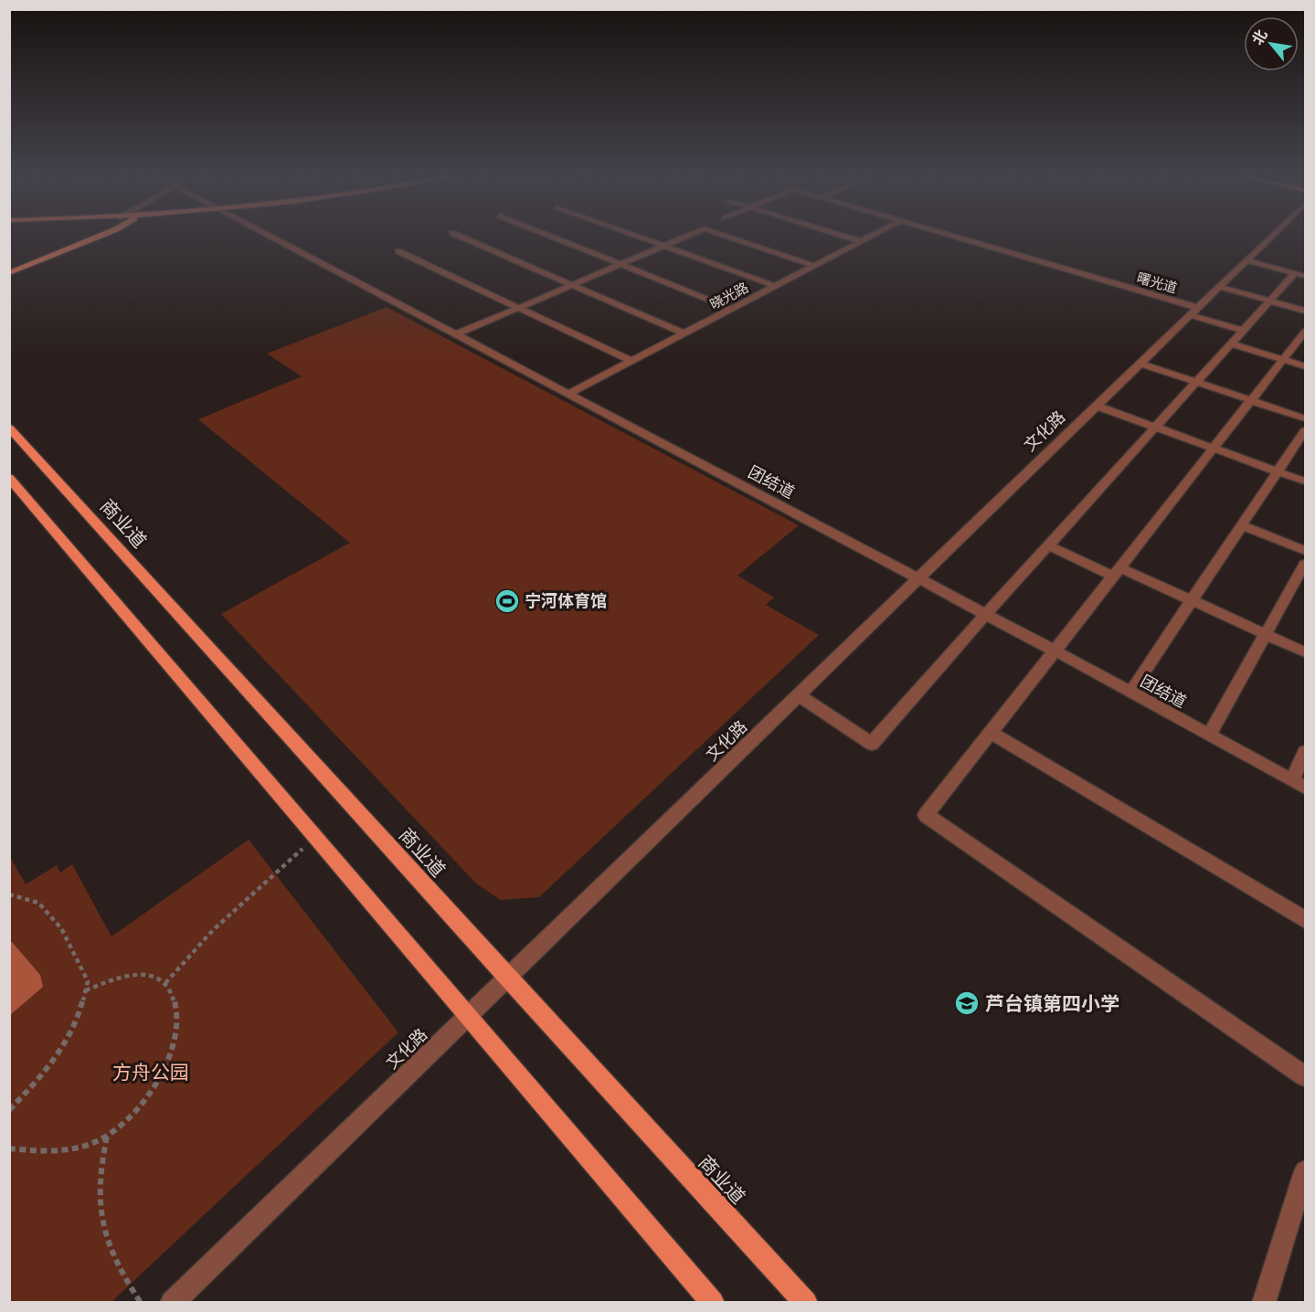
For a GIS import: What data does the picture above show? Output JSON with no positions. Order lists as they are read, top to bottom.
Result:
{
  "streets": {
    "main road": ["商业道"],
    "street": [
      "曙光道",
      "晓光路",
      "文化路",
      "团结道"
    ]
  },
  "crossings": [
    ["曙光道", "文化路"],
    ["晓光路", "团结道"],
    ["文化路", "团结道"],
    ["文化路", "商业道"]
  ],
  "parks": ["方舟公园"],
  "places": {
    "sports": ["宁河体育馆"],
    "school or university": ["芦台镇第四小学"]
  },
  "north": "top left"
}
